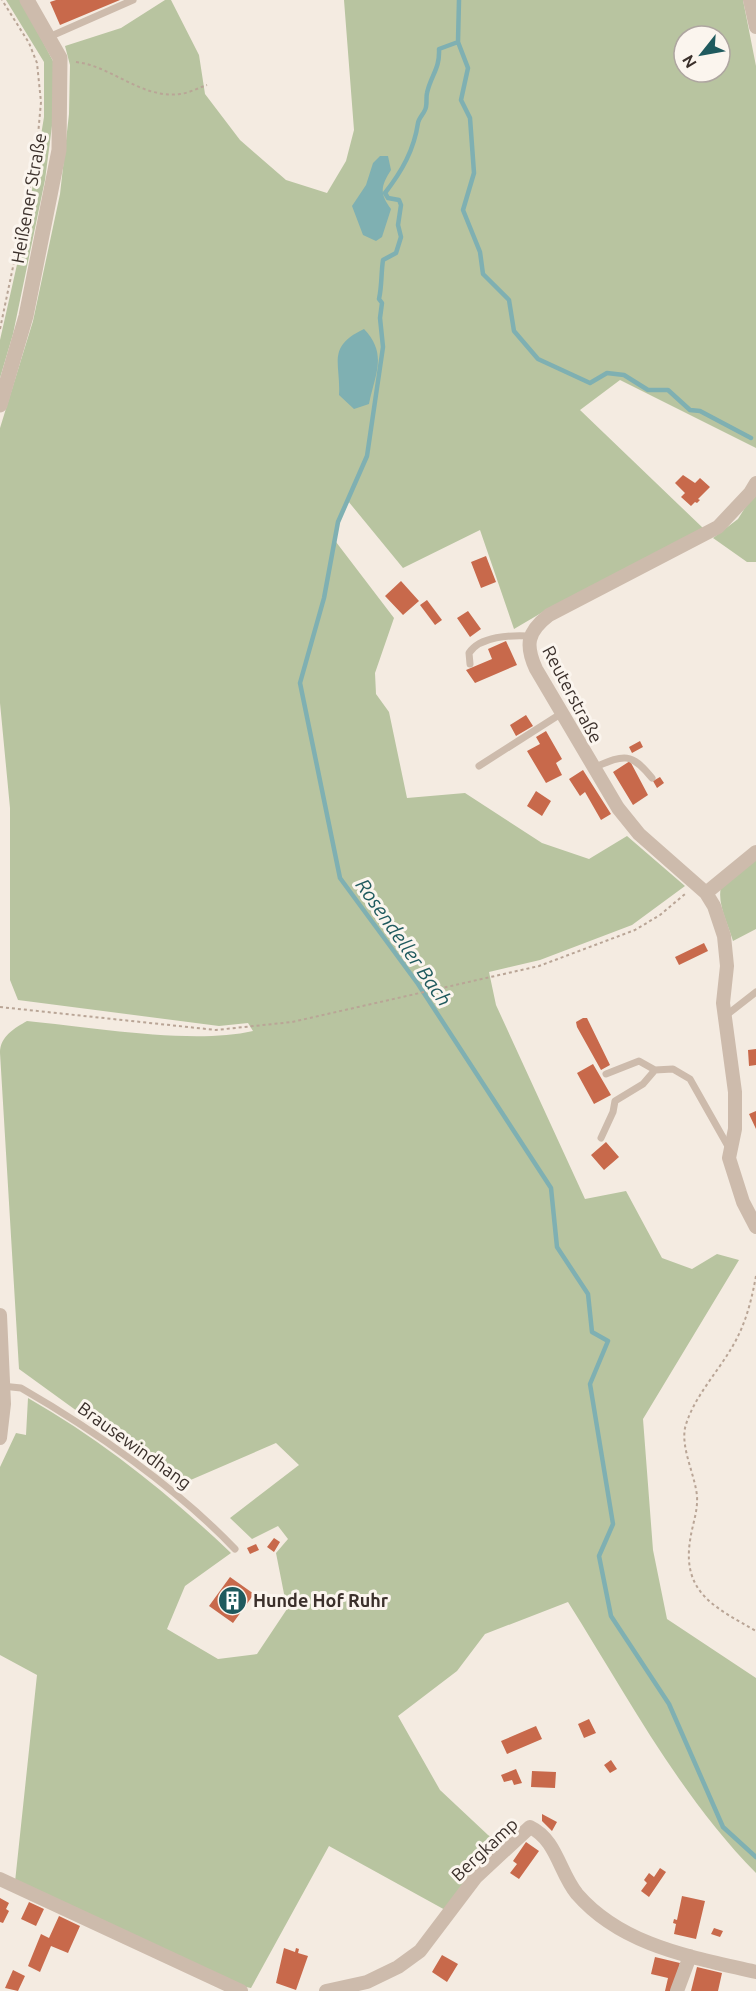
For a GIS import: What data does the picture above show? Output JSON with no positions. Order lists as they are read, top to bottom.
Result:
{
  "streets": {
    "street": ["Heißener Straße", "Reuterstraße", "Bergkamp"],
    "lane": ["Brausewindhang"]
  },
  "water": ["Rosendeller Bach"],
  "places": {
    "building": ["Hunde Hof Ruhr"]
  },
  "north": "bottom left"
}
